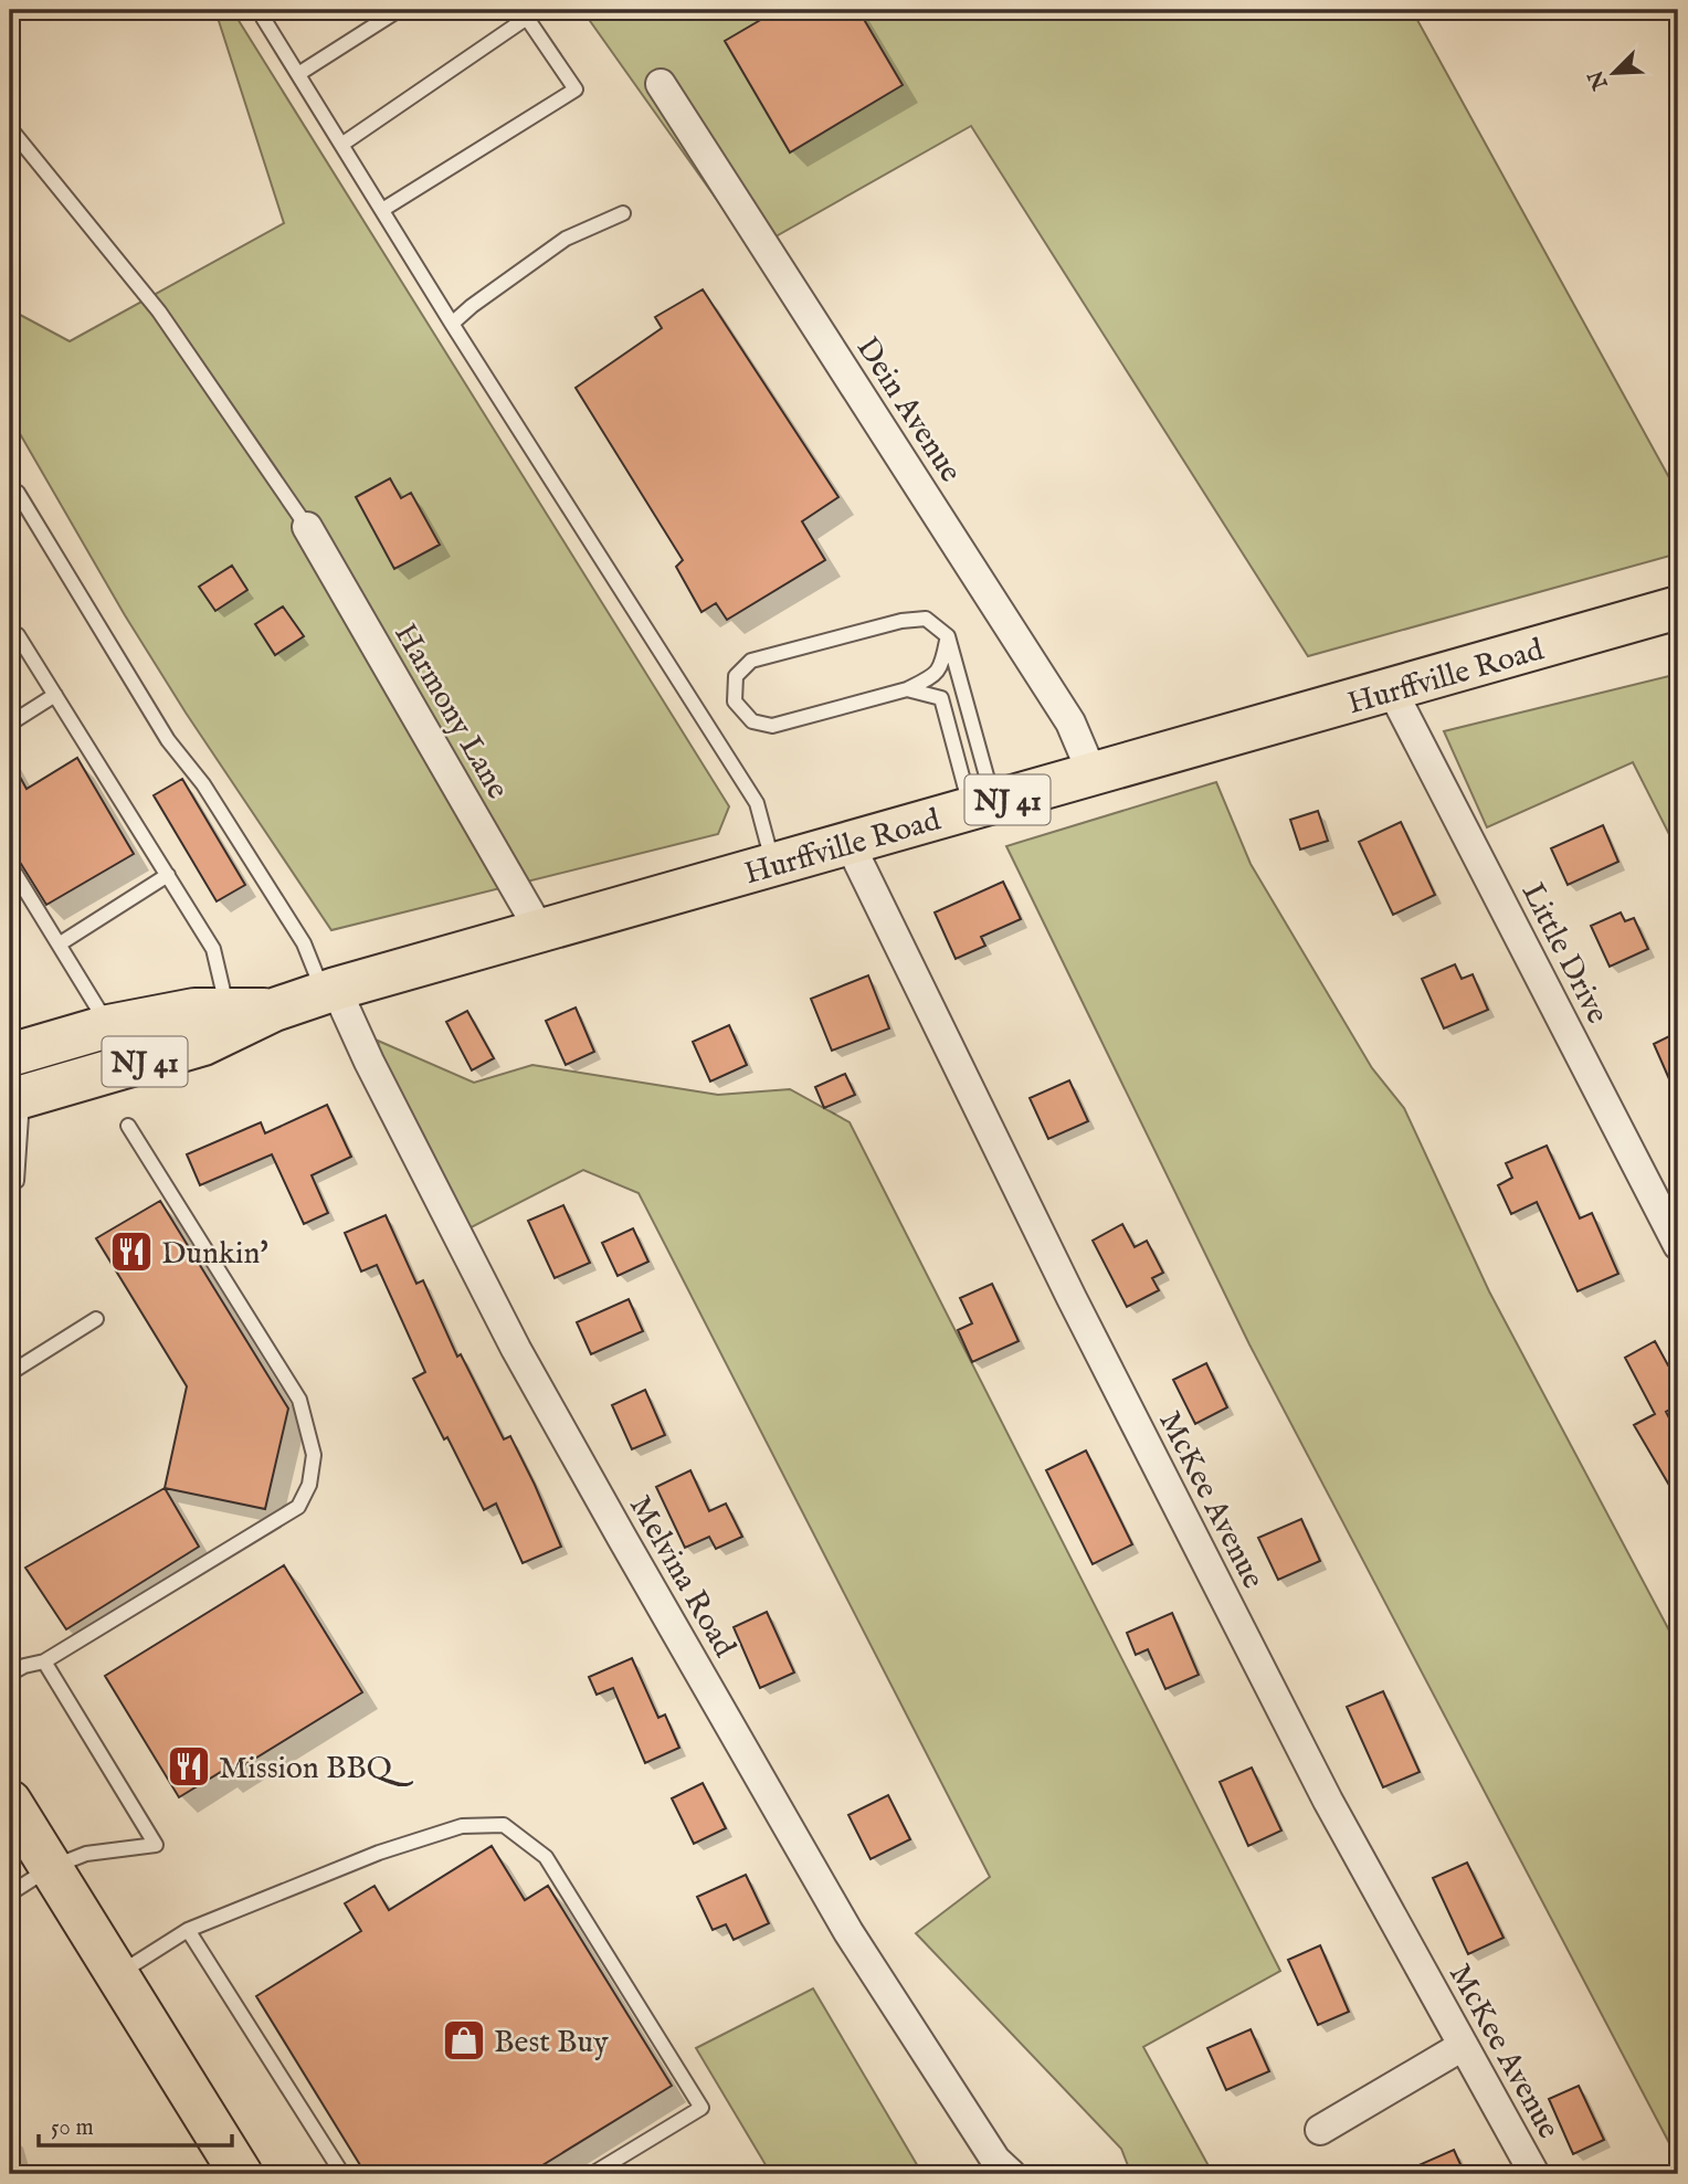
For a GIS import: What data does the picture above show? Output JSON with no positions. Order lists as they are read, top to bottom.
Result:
{
  "streets": {
    "main road": ["Hurffville Road", "NJ 41"],
    "street": [
      "Dein Avenue",
      "Harmony Lane",
      "Little Drive",
      "McKee Avenue",
      "Melvina Road"
    ]
  },
  "crossings": [
    ["Dein Avenue", "Hurffville Road"],
    ["Hurffville Road", "Harmony Lane"],
    ["Hurffville Road", "Little Drive"],
    ["Hurffville Road", "McKee Avenue"],
    ["Hurffville Road", "Melvina Road"]
  ],
  "places": {
    "restaurant": ["Dunkin'", "Mission BBQ"],
    "shop": ["Best Buy"]
  },
  "scale_bar": "50 m",
  "north": "bottom left"
}
